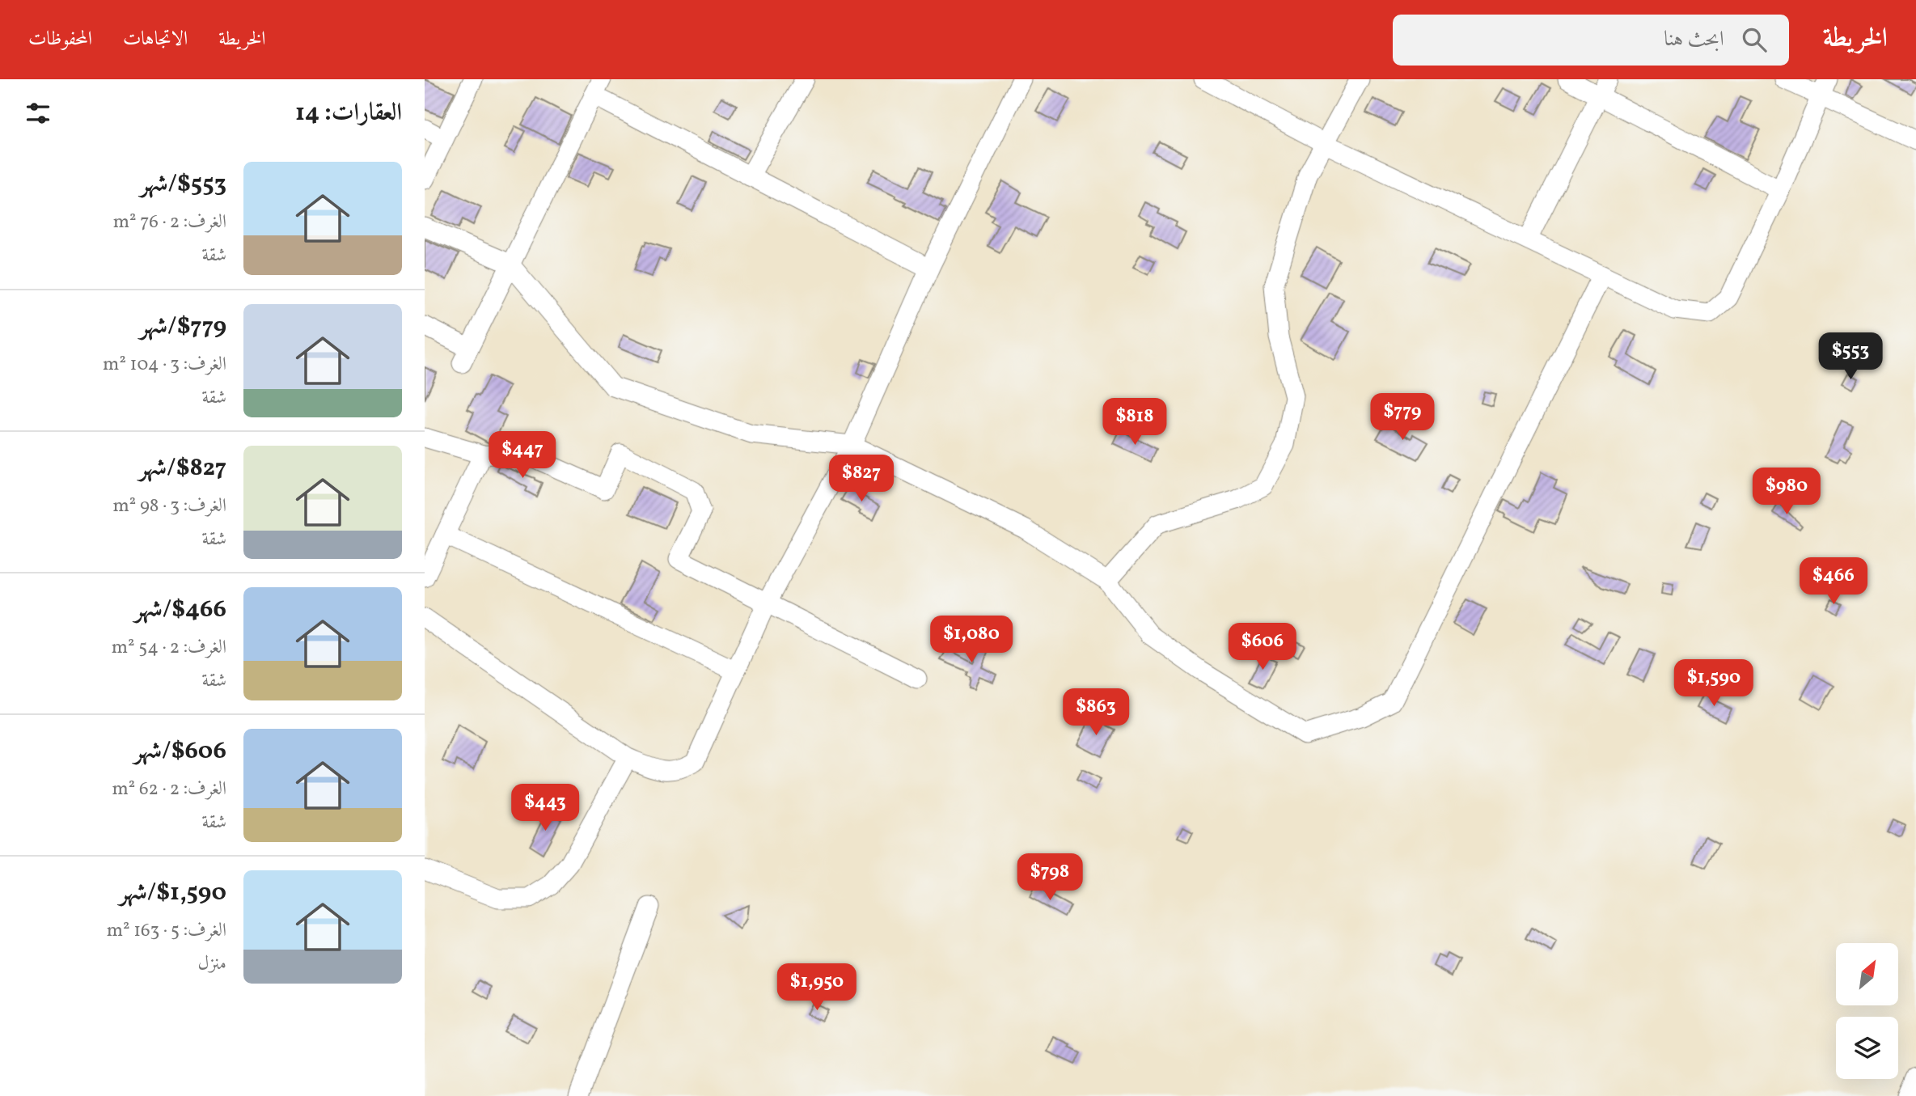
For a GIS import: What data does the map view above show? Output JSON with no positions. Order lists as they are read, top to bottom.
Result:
{
  "north": "top right",
  "page": {
    "header": "الخريطة",
    "search": "ابحث هنا",
    "nav": ["الخريطة", "الاتجاهات", "المحفوظات"],
    "heading": "العقارات: 14",
    "list": [
      {
        "name": "$553/شهر",
        "note": "الغرف: 2 · 76 m² · شقة"
      },
      {
        "name": "$779/شهر",
        "note": "الغرف: 3 · 104 m² · شقة"
      },
      {
        "name": "$827/شهر",
        "note": "الغرف: 3 · 98 m² · شقة"
      },
      {
        "name": "$466/شهر",
        "note": "الغرف: 2 · 54 m² · شقة"
      },
      {
        "name": "$606/شهر",
        "note": "الغرف: 2 · 62 m² · شقة"
      },
      {
        "name": "$1,590/شهر",
        "note": "الغرف: 5 · 163 m² · منزل"
      }
    ],
    "price": [
      "$553",
      "$779",
      "$818",
      "$447",
      "$827",
      "$980",
      "$466",
      "$1,080",
      "$606",
      "$1,590",
      "$863",
      "$443",
      "$798",
      "$1,950"
    ]
  }
}
